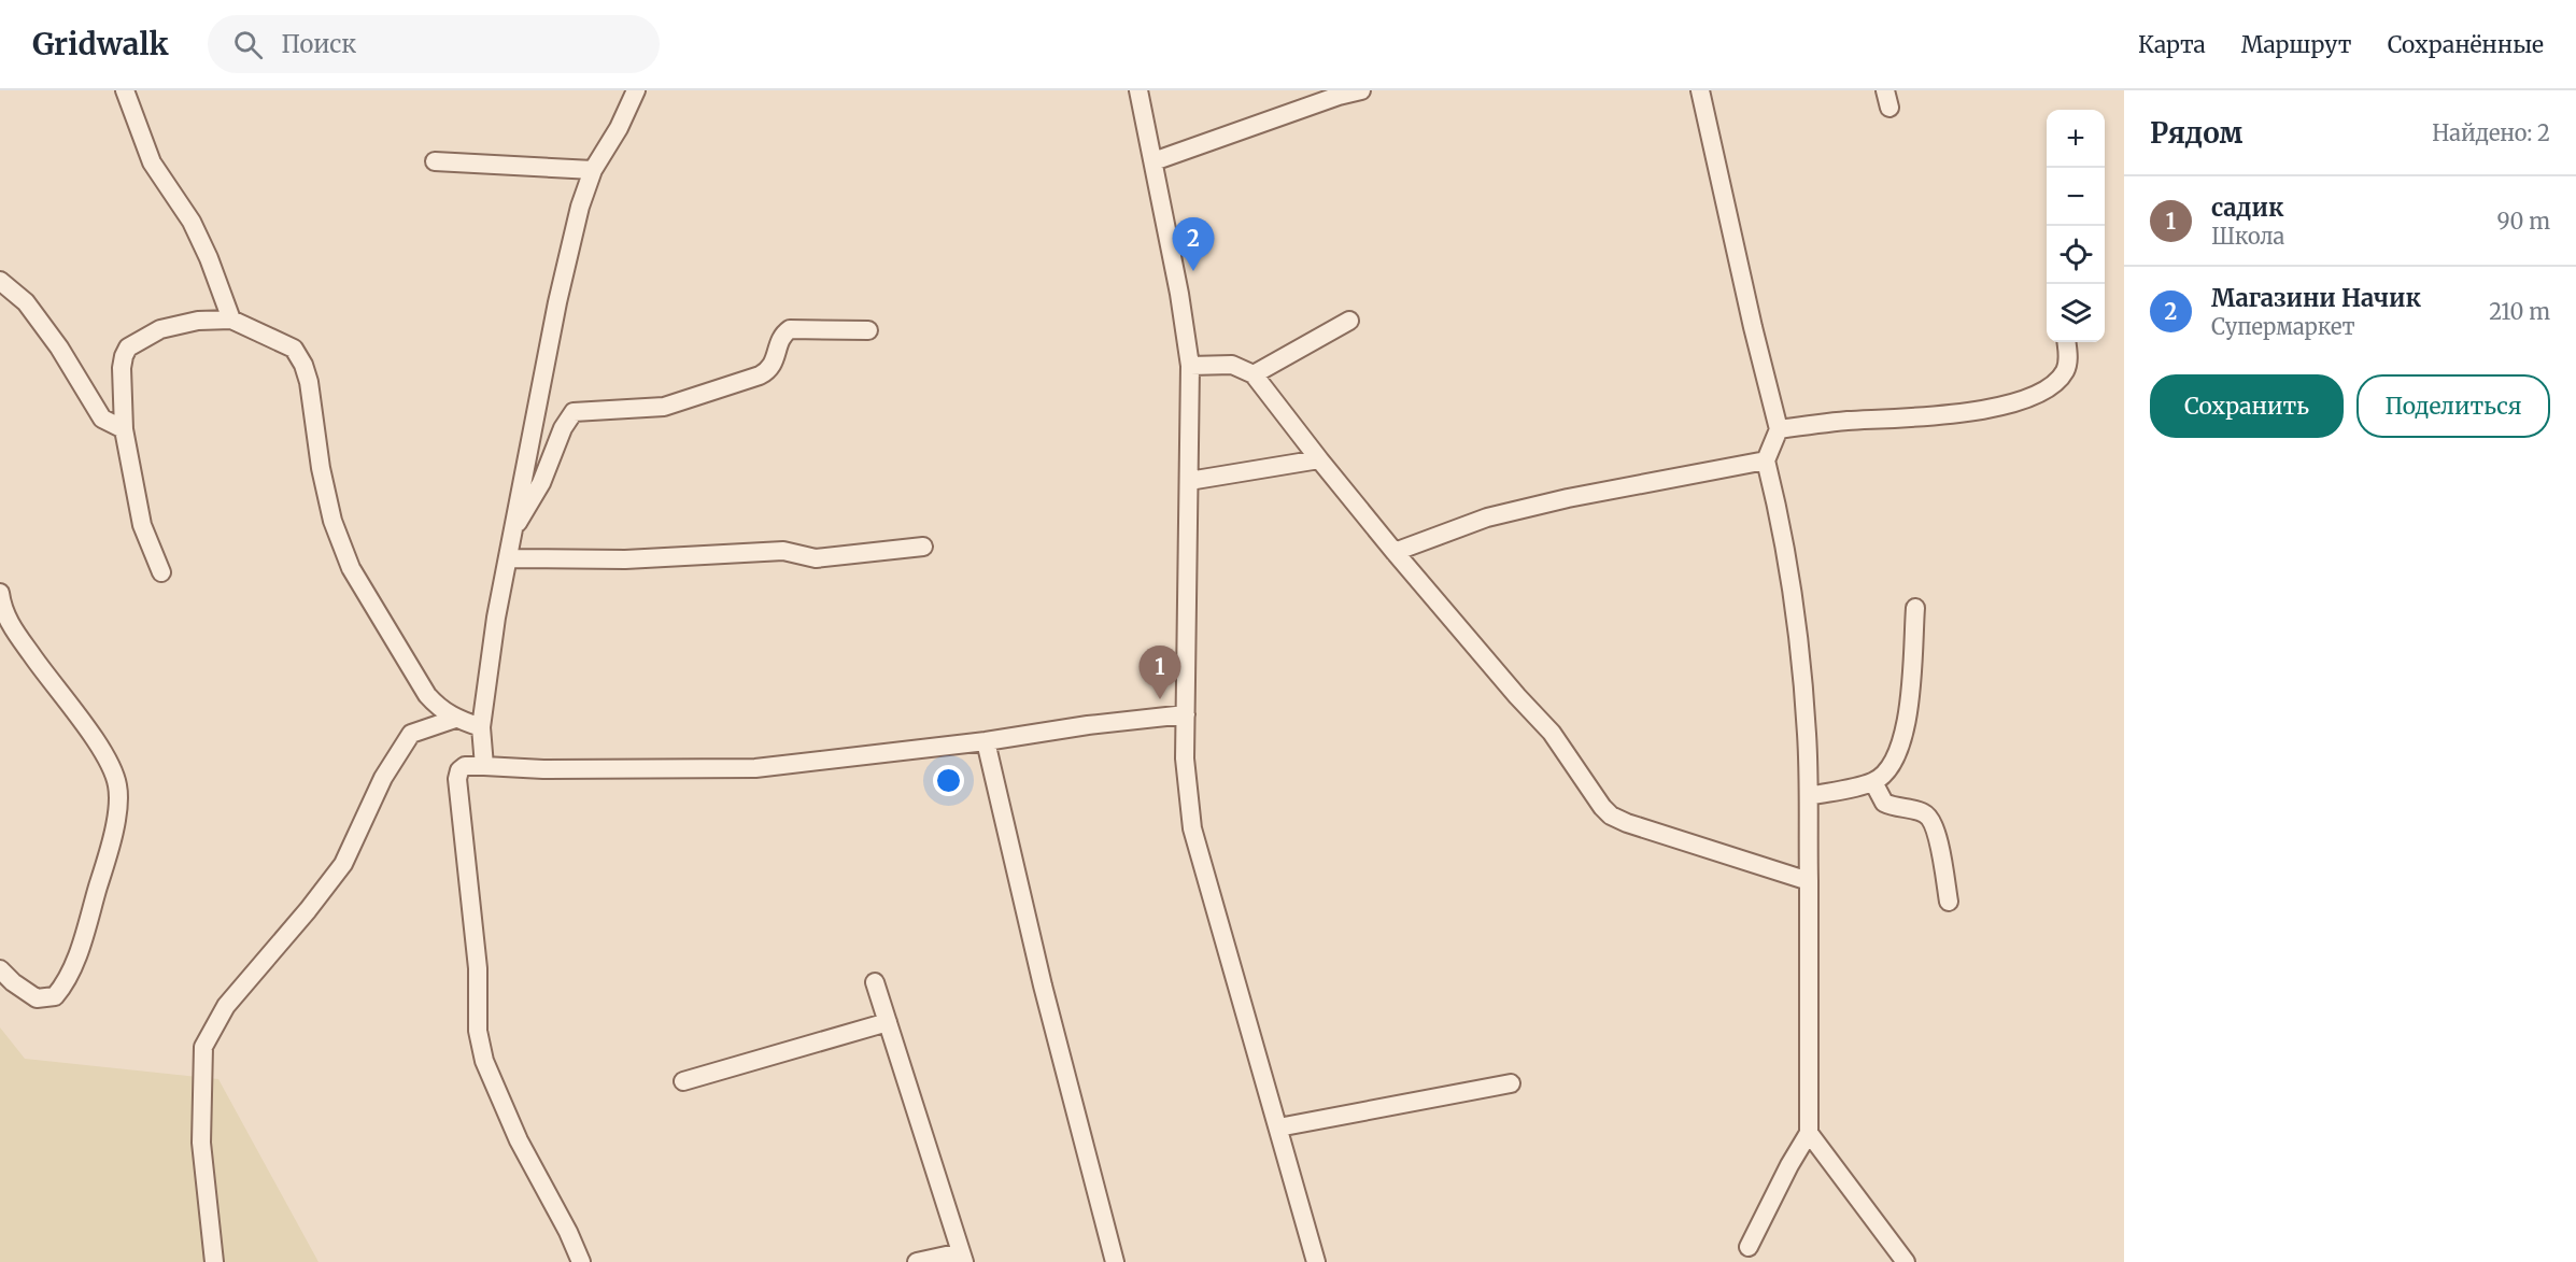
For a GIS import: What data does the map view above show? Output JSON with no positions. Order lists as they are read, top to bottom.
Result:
{
  "page": {
    "header": "Gridwalk",
    "search": "Поиск",
    "nav": ["Карта", "Маршрут", "Сохранённые"],
    "heading": ["Рядом", "Найдено: 2"],
    "map_buttons": ["+", "−"],
    "list": [
      {
        "mark": "1",
        "name": "садик",
        "note": "Школа",
        "value": "90 m"
      },
      {
        "mark": "2",
        "name": "Магазини Начик",
        "note": "Супермаркет",
        "value": "210 m"
      }
    ],
    "pins": ["2", "1"],
    "buttons": ["Сохранить", "Поделиться"]
  }
}
